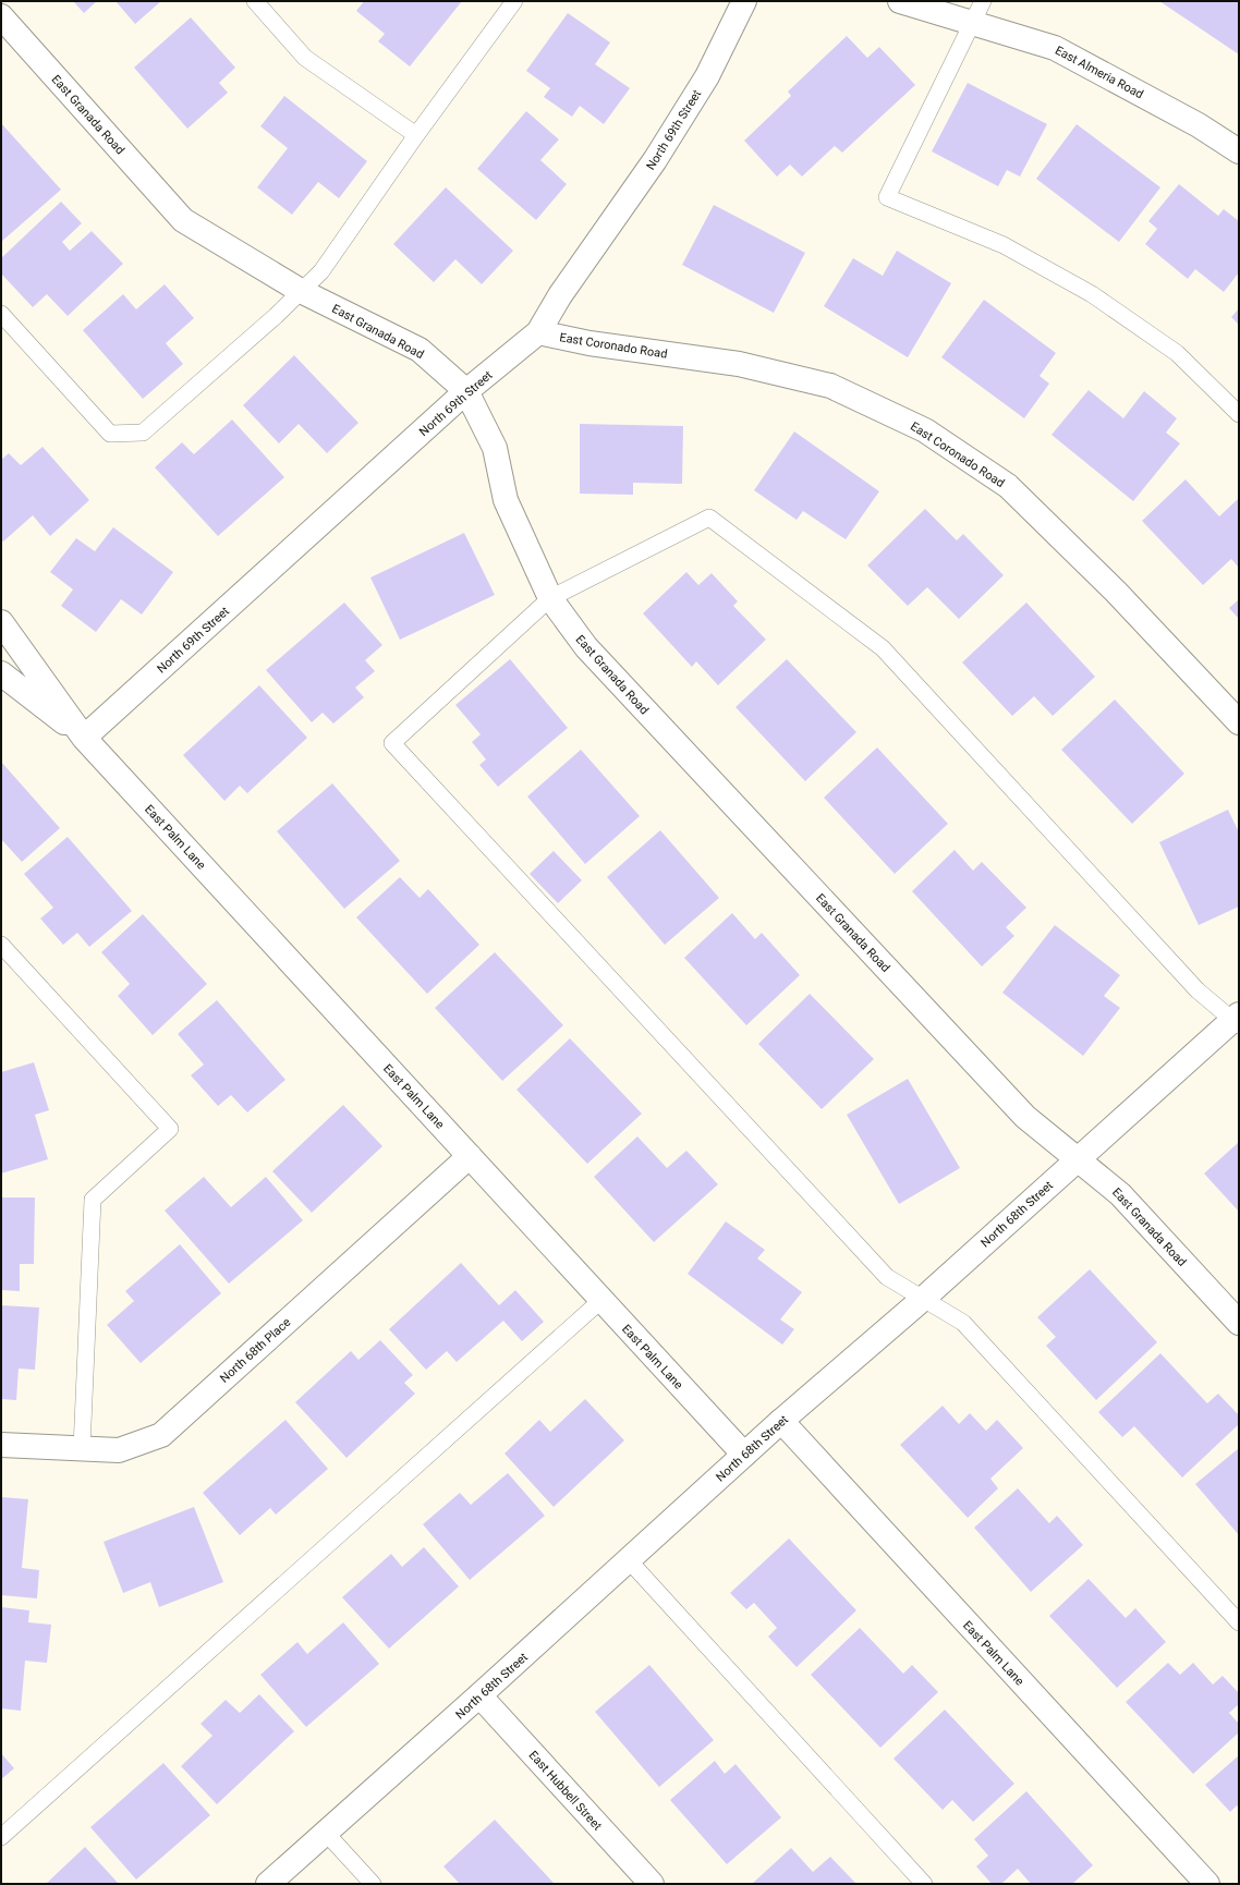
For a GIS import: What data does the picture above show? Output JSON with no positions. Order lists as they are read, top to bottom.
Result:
{
  "streets": {
    "street": [
      "East Almeria Road",
      "East Granada Road",
      "North 69th Street",
      "East Coronado Road",
      "East Palm Lane",
      "North 68th Street",
      "North 68th Place",
      "East Hubbell Street"
    ]
  },
  "crossings": [
    ["East Granada Road", "North 69th Street"],
    ["East Granada Road", "North 68th Street"],
    ["North 69th Street", "East Coronado Road"],
    ["North 69th Street", "East Palm Lane"],
    ["East Palm Lane", "North 68th Street"],
    ["East Palm Lane", "North 68th Place"],
    ["North 68th Street", "East Hubbell Street"]
  ]
}
